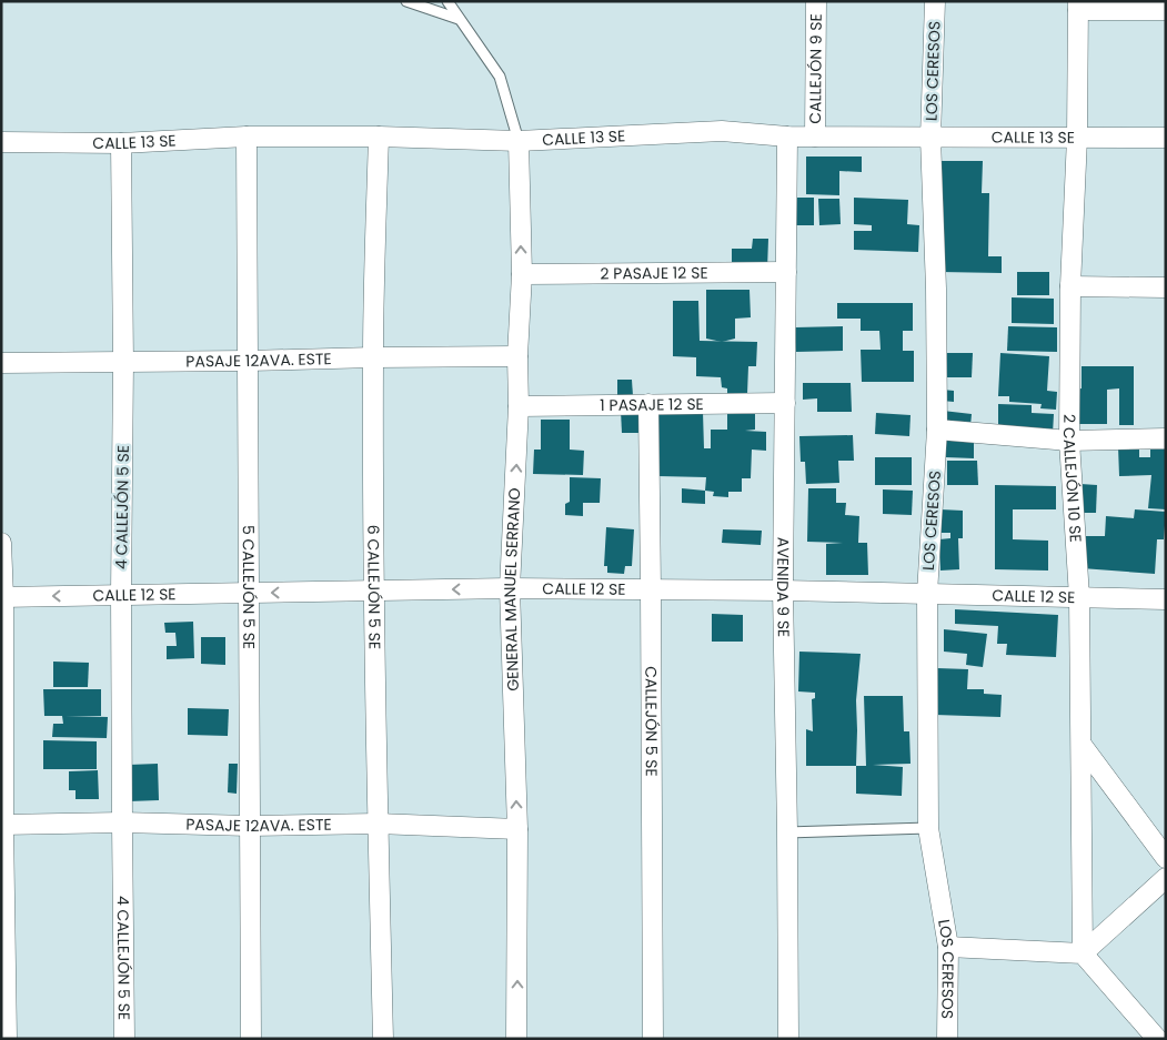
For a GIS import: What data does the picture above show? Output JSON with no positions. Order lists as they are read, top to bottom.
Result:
{
  "streets": {
    "street": [
      "CALLEJÓN 9 SE",
      "LOS CERESOS",
      "CALLE 13 SE",
      "2 PASAJE 12 SE",
      "PASAJE 12AVA. ESTE",
      "1 PASAJE 12 SE",
      "2 CALLEJÓN 10 SE",
      "4 CALLEJÓN 5 SE",
      "5 CALLEJÓN 5 SE",
      "6 CALLEJÓN 5 SE",
      "AVENIDA 9 SE",
      "CALLE 12 SE",
      "GENERAL MANUEL SERRANO",
      "CALLEJÓN 5 SE"
    ]
  },
  "crossings": [
    ["CALLEJÓN 9 SE", "CALLE 13 SE"],
    ["LOS CERESOS", "CALLE 13 SE"],
    ["LOS CERESOS", "CALLE 12 SE"],
    ["CALLE 13 SE", "2 CALLEJÓN 10 SE"],
    ["CALLE 13 SE", "4 CALLEJÓN 5 SE"],
    ["CALLE 13 SE", "5 CALLEJÓN 5 SE"],
    ["CALLE 13 SE", "6 CALLEJÓN 5 SE"],
    ["CALLE 13 SE", "AVENIDA 9 SE"],
    ["CALLE 13 SE", "GENERAL MANUEL SERRANO"],
    ["2 PASAJE 12 SE", "AVENIDA 9 SE"],
    ["2 PASAJE 12 SE", "GENERAL MANUEL SERRANO"],
    ["PASAJE 12AVA. ESTE", "4 CALLEJÓN 5 SE"],
    ["PASAJE 12AVA. ESTE", "5 CALLEJÓN 5 SE"],
    ["PASAJE 12AVA. ESTE", "6 CALLEJÓN 5 SE"],
    ["PASAJE 12AVA. ESTE", "GENERAL MANUEL SERRANO"],
    ["1 PASAJE 12 SE", "AVENIDA 9 SE"],
    ["1 PASAJE 12 SE", "GENERAL MANUEL SERRANO"],
    ["1 PASAJE 12 SE", "CALLEJÓN 5 SE"],
    ["2 CALLEJÓN 10 SE", "CALLE 12 SE"],
    ["4 CALLEJÓN 5 SE", "CALLE 12 SE"],
    ["5 CALLEJÓN 5 SE", "CALLE 12 SE"],
    ["6 CALLEJÓN 5 SE", "CALLE 12 SE"],
    ["AVENIDA 9 SE", "CALLE 12 SE"],
    ["CALLE 12 SE", "GENERAL MANUEL SERRANO"],
    ["CALLE 12 SE", "CALLEJÓN 5 SE"]
  ],
  "one_way": ["GENERAL MANUEL SERRANO"]
}
